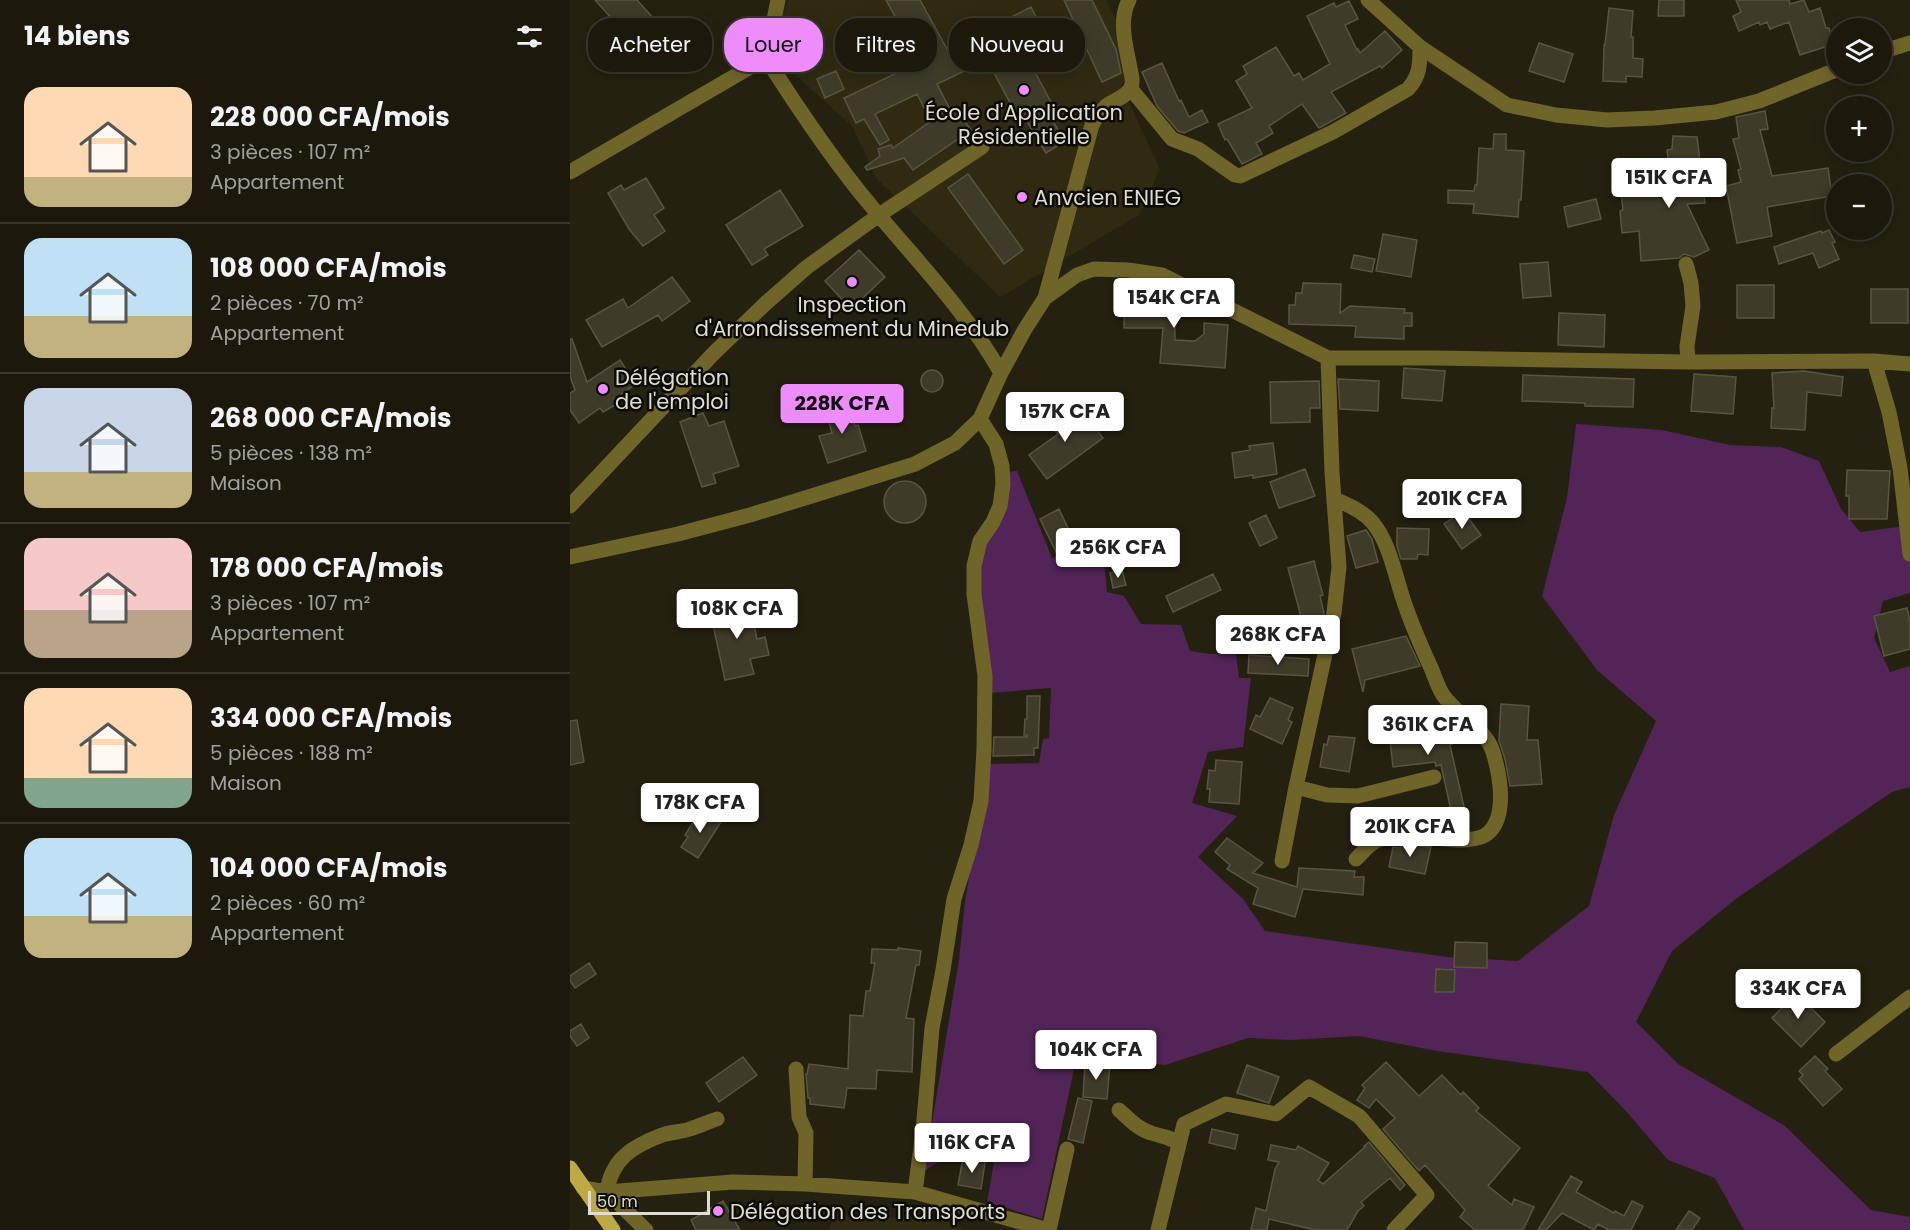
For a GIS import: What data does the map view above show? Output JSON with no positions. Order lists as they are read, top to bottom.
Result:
{
  "places": [
    "École d'Application Résidentielle",
    "Anvcien ENIEG",
    "Inspection d'Arrondissement du Minedub",
    "Délégation de l'emploi",
    "Délégation des Transports"
  ],
  "scale_bar": "50 m",
  "page": {
    "heading": "14 biens",
    "map_buttons": ["+", "−"],
    "chip": [
      "Acheter",
      "Louer",
      "Filtres",
      "Nouveau"
    ],
    "list": [
      {
        "name": "228 000 CFA/mois",
        "note": "3 pièces · 107 m² · Appartement"
      },
      {
        "name": "108 000 CFA/mois",
        "note": "2 pièces · 70 m² · Appartement"
      },
      {
        "name": "268 000 CFA/mois",
        "note": "5 pièces · 138 m² · Maison"
      },
      {
        "name": "178 000 CFA/mois",
        "note": "3 pièces · 107 m² · Appartement"
      },
      {
        "name": "334 000 CFA/mois",
        "note": "5 pièces · 188 m² · Maison"
      },
      {
        "name": "104 000 CFA/mois",
        "note": "2 pièces · 60 m² · Appartement"
      }
    ],
    "price": [
      "151K CFA",
      "154K CFA",
      "228K CFA",
      "157K CFA",
      "201K CFA",
      "256K CFA",
      "108K CFA",
      "268K CFA",
      "361K CFA",
      "178K CFA",
      "201K CFA",
      "334K CFA",
      "104K CFA",
      "116K CFA"
    ],
    "scale": "50 m"
  }
}
